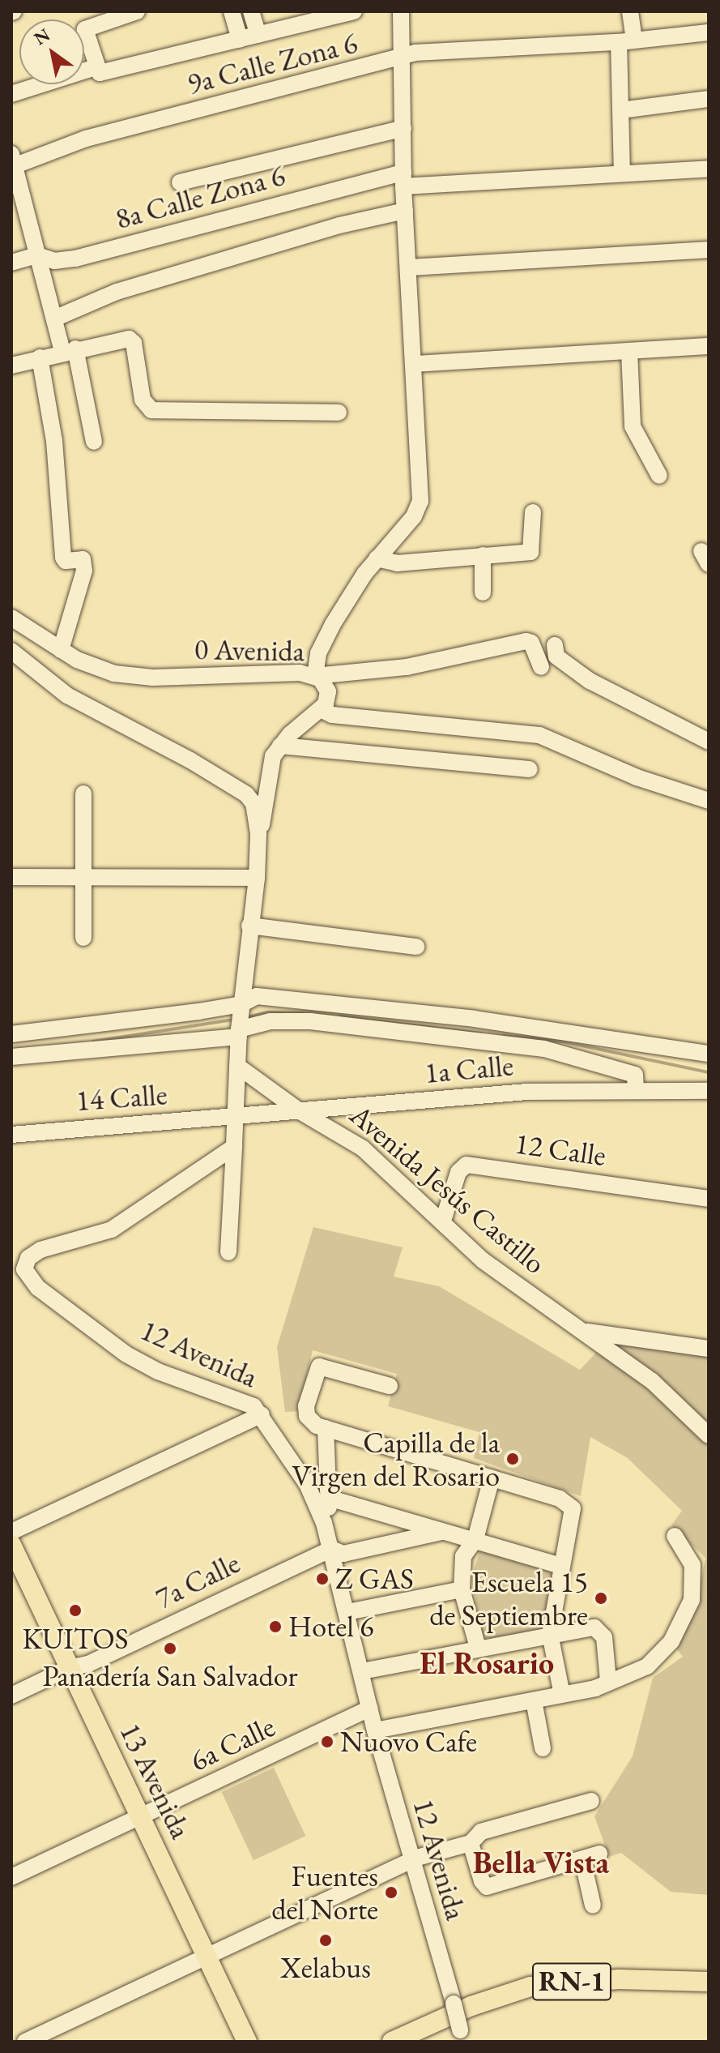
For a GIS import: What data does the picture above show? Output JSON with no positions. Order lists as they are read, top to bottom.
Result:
{
  "streets": {
    "main road": ["13 Avenida", "RN-1"],
    "street": [
      "9a Calle Zona 6",
      "8a Calle Zona 6",
      "0 Avenida",
      "1a Calle",
      "14 Calle",
      "12 Calle",
      "Avenida Jesús Castillo",
      "12 Avenida",
      "7a Calle",
      "6a Calle"
    ]
  },
  "crossings": [
    ["1a Calle", "14 Calle"],
    ["1a Calle", "Avenida Jesús Castillo"],
    ["12 Calle", "Avenida Jesús Castillo"],
    ["12 Avenida", "7a Calle"],
    ["12 Avenida", "6a Calle"],
    ["12 Avenida", "RN-1"],
    ["7a Calle", "13 Avenida"],
    ["6a Calle", "13 Avenida"]
  ],
  "districts": ["El Rosario", "Bella Vista"],
  "places": [
    "Capilla de la Virgen del Rosario",
    "Z GAS",
    "Escuela 15 de Septiembre",
    "KUITOS",
    "Hotel 6",
    "Panadería San Salvador",
    "Nuovo Cafe",
    "Fuentes del Norte",
    "Xelabus"
  ],
  "north": "top left"
}
